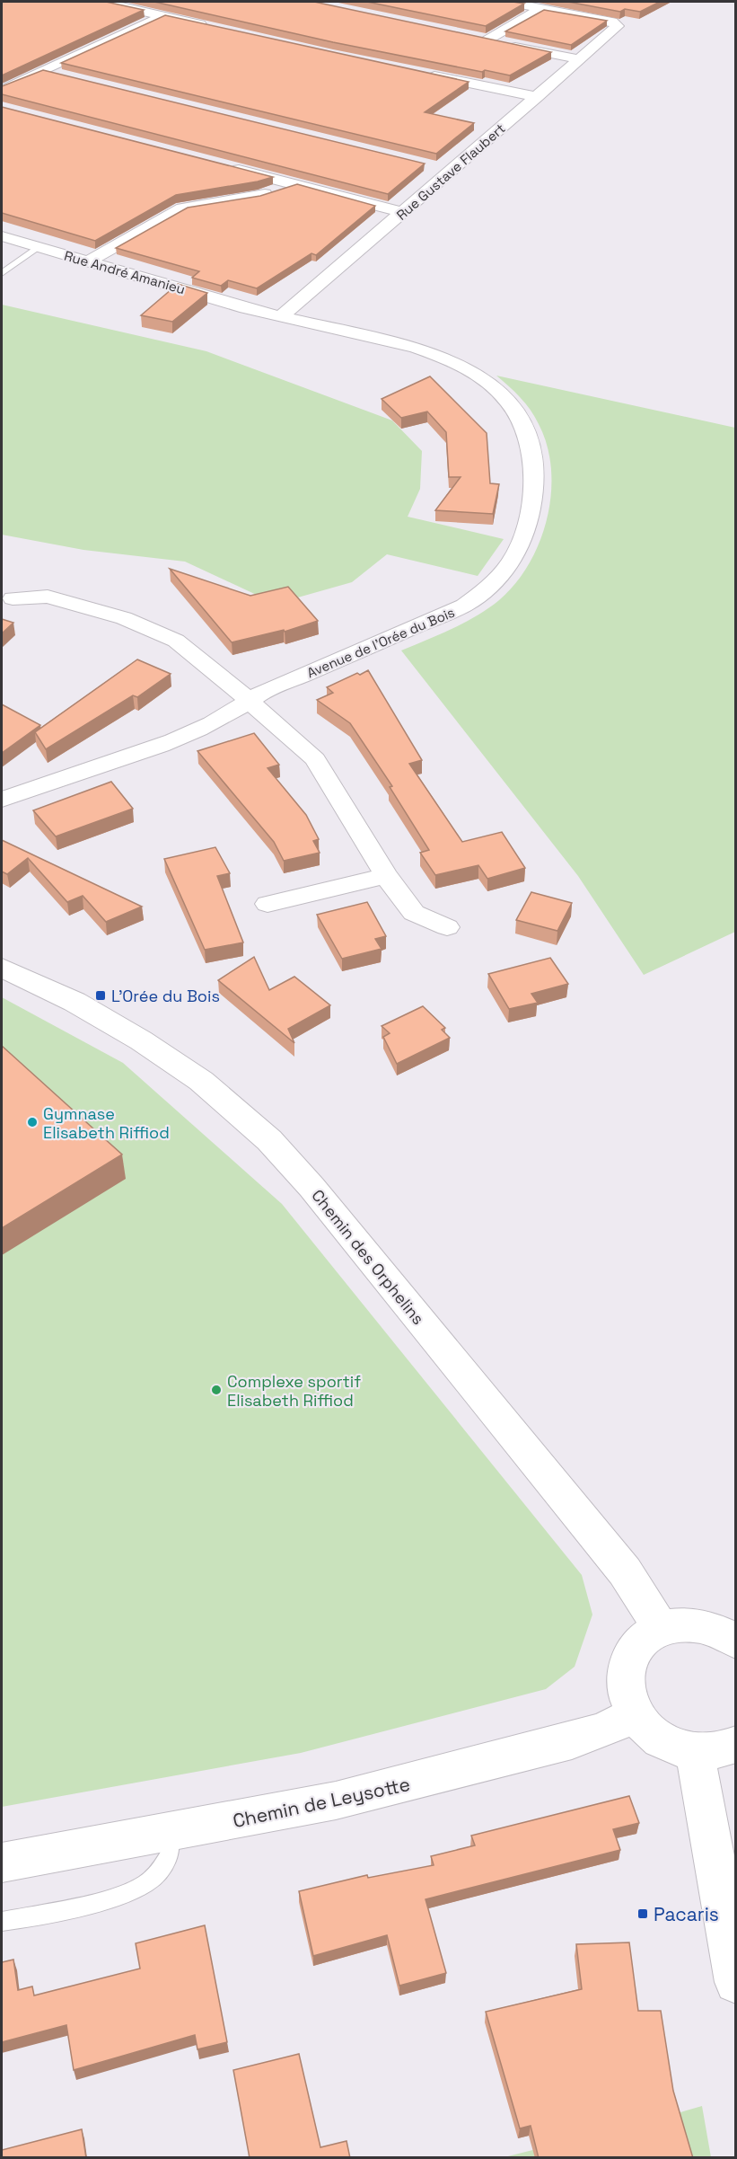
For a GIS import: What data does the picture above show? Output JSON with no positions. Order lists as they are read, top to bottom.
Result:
{
  "streets": {
    "street": [
      "Rue Gustave Flaubert",
      "Rue André Amanieu",
      "Avenue de l'Orée du Bois",
      "Chemin des Orphelins",
      "Chemin de Leysotte"
    ]
  },
  "crossings": [
    ["Rue Gustave Flaubert", "Rue André Amanieu"],
    ["Rue Gustave Flaubert", "Avenue de l'Orée du Bois"],
    ["Rue André Amanieu", "Avenue de l'Orée du Bois"]
  ],
  "places": {
    "transit": ["L'Orée du Bois", "Pacaris"],
    "other": ["Gymnase Elisabeth Riffiod", "Complexe sportif Elisabeth Riffiod"]
  }
}
